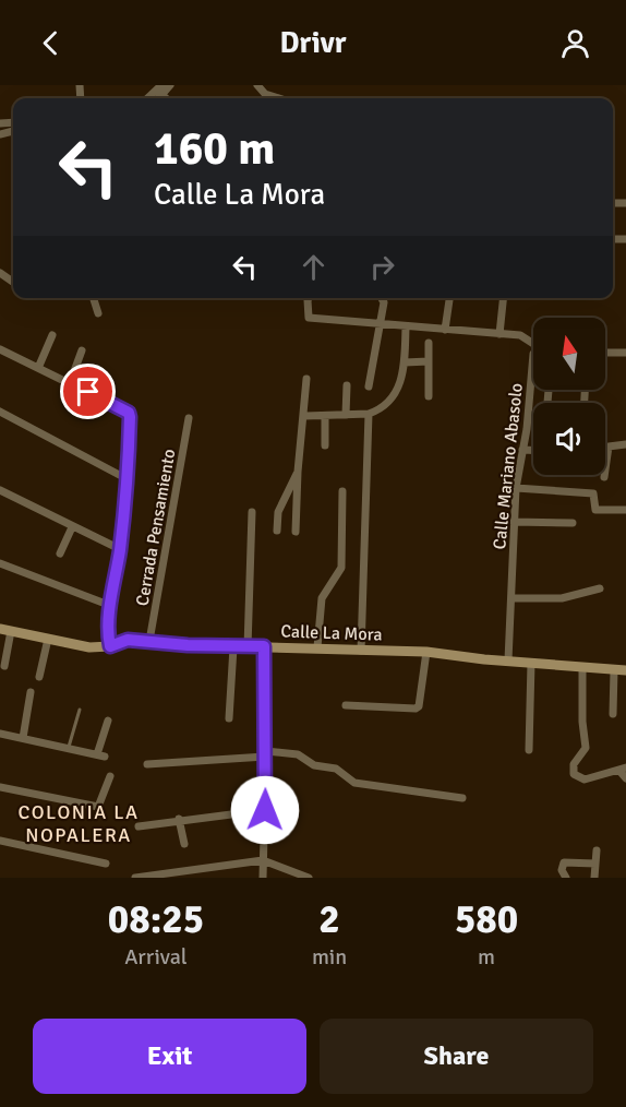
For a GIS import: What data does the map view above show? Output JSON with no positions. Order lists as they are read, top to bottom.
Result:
{
  "streets": {
    "street": ["Calle Mariano Abasolo", "Cerrada Pensamiento", "Calle La Mora"]
  },
  "crossings": [
    ["Calle Mariano Abasolo", "Calle La Mora"],
    ["Cerrada Pensamiento", "Calle La Mora"]
  ],
  "districts": ["COLONIA LA NOPALERA"],
  "north": "top",
  "page": {
    "header": "Drivr",
    "turn": ["160 m", "Calle La Mora"],
    "eta": [
      "08:25",
      "Arrival",
      "2",
      "min",
      "580",
      "m"
    ],
    "buttons": ["Exit", "Share"]
  }
}
